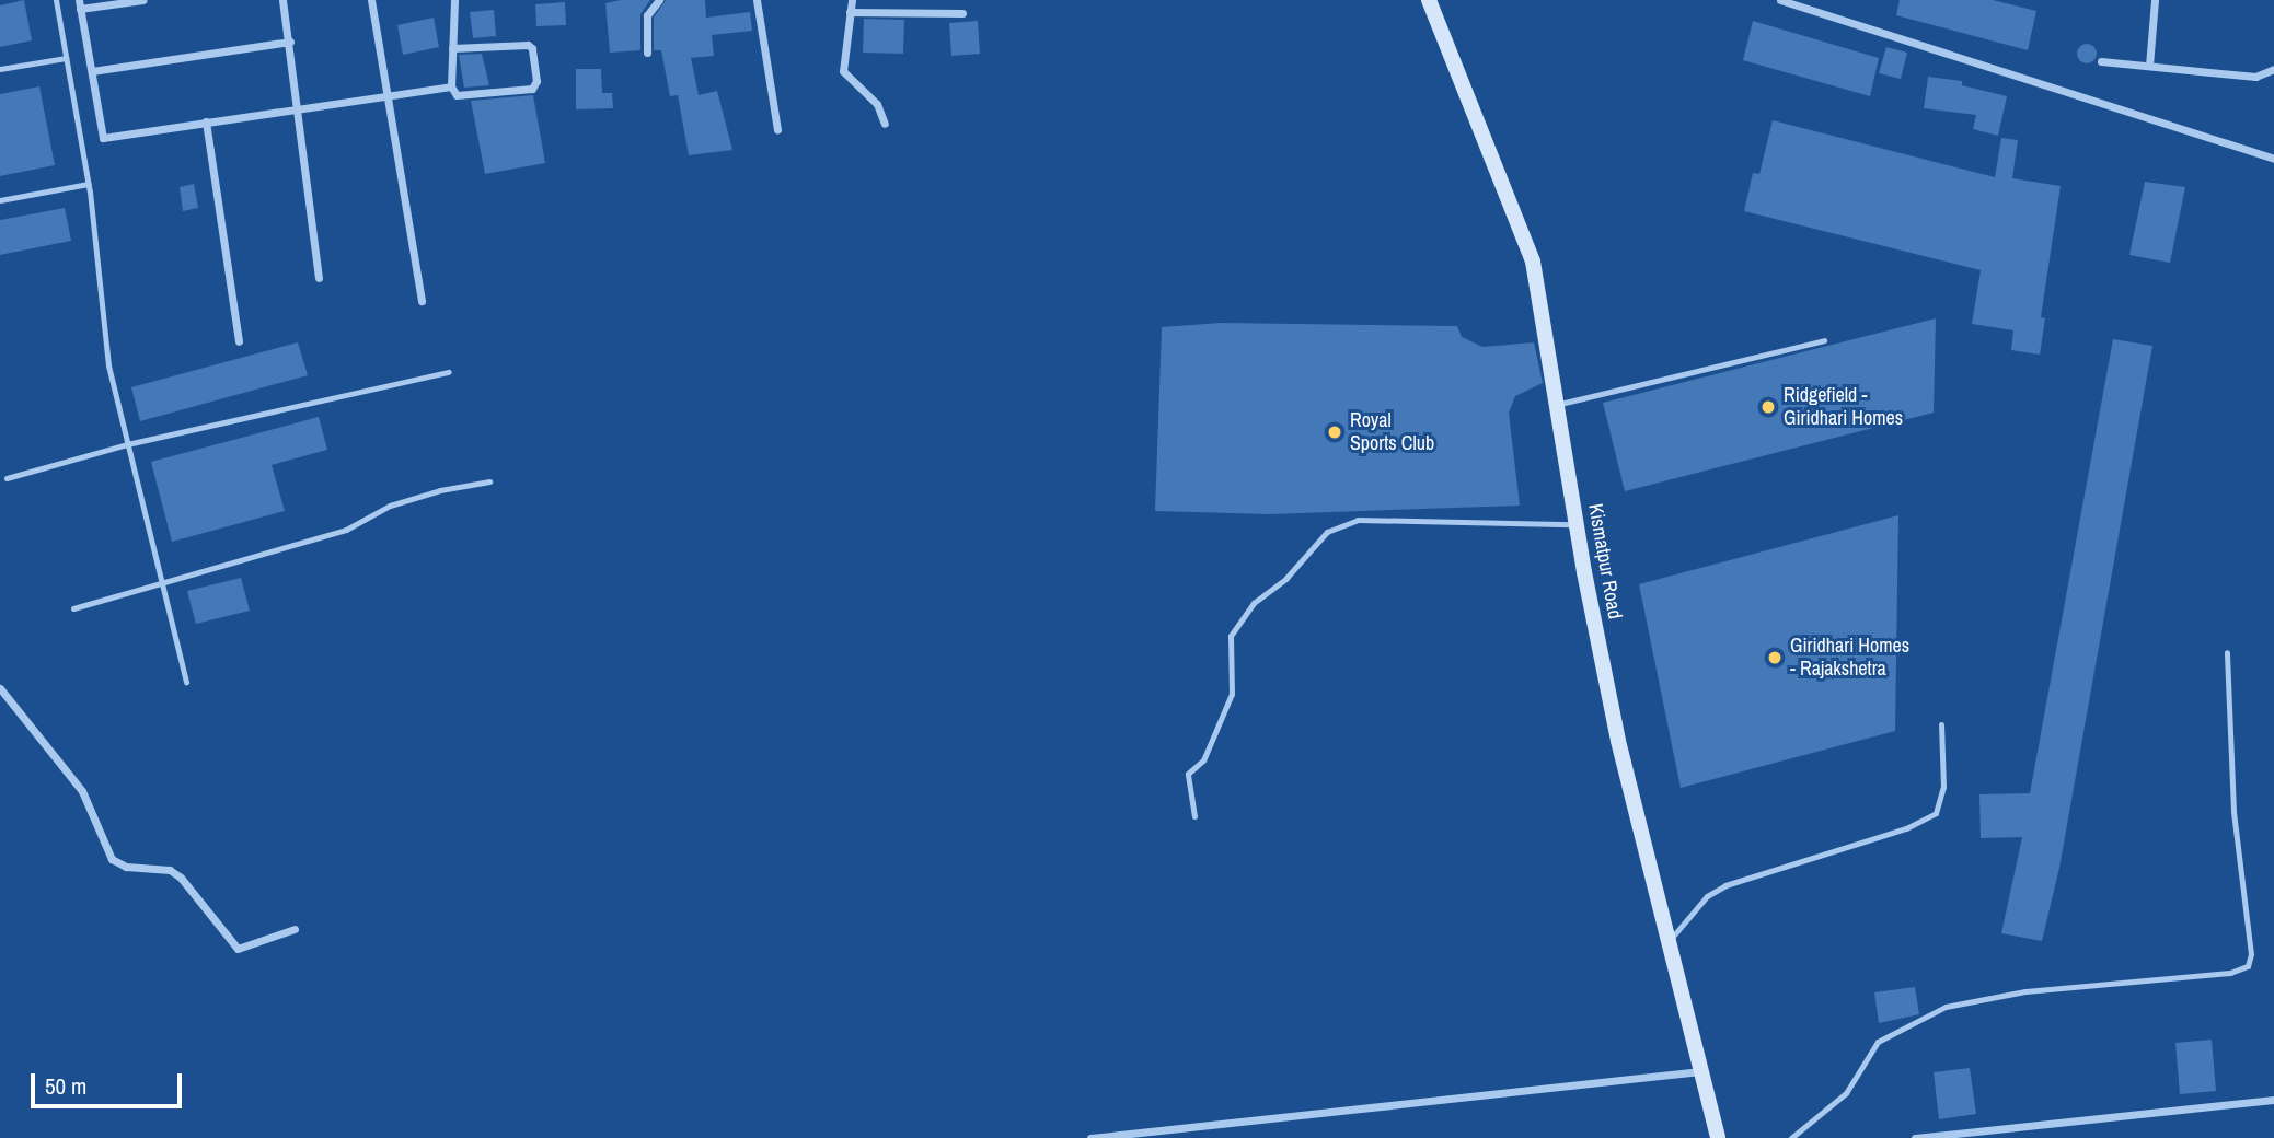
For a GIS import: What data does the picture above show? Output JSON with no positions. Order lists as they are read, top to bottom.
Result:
{
  "streets": {
    "street": ["Kismatpur Road"]
  },
  "places": ["Ridgefield - Giridhari Homes", "Royal Sports Club", "Giridhari Homes - Rajakshetra"],
  "scale_bar": "50 m"
}
